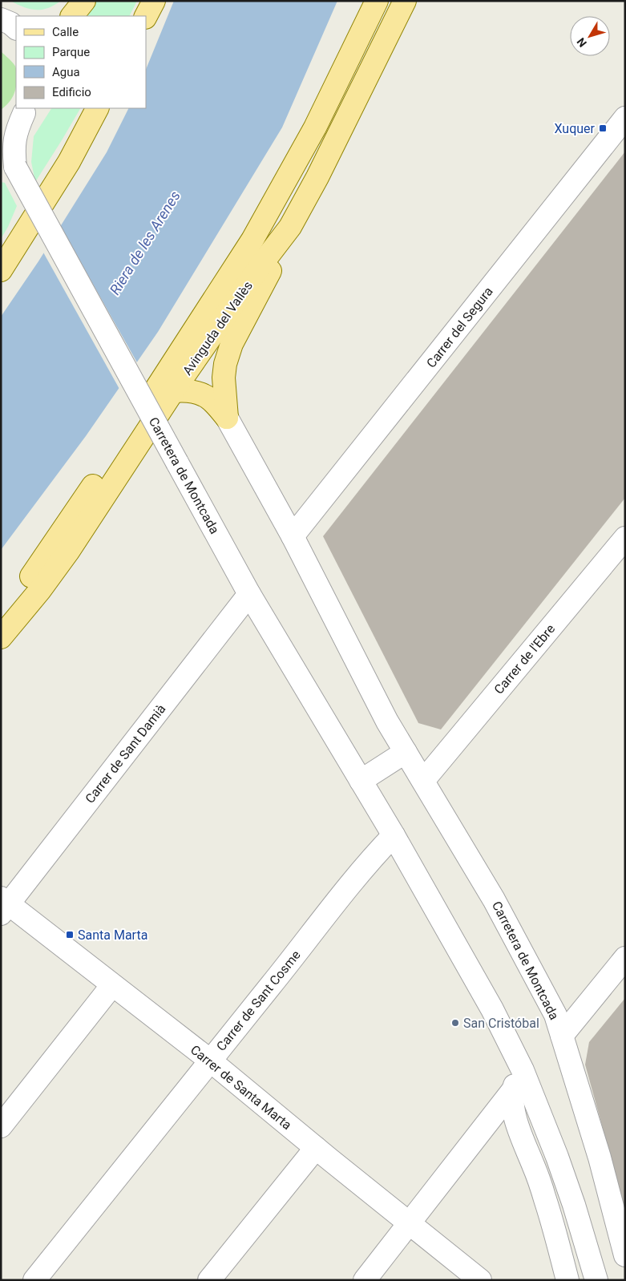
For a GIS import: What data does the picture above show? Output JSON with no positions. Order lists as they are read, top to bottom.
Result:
{
  "streets": {
    "main road": ["Avinguda del Vallès"],
    "street": [
      "Carrer del Segura",
      "Carretera de Montcada",
      "Carrer de l'Ebre",
      "Carrer de Sant Damià",
      "Carrer de Sant Cosme",
      "Carrer de Santa Marta"
    ]
  },
  "crossings": [
    ["Carrer del Segura", "Carretera de Montcada"],
    ["Carretera de Montcada", "Carrer de l'Ebre"],
    ["Carretera de Montcada", "Carrer de Sant Damià"],
    ["Carretera de Montcada", "Carrer de Sant Cosme"],
    ["Carrer de Sant Damià", "Carrer de Santa Marta"],
    ["Carrer de Sant Cosme", "Carrer de Santa Marta"]
  ],
  "water": ["Riera de les Arenes"],
  "places": {
    "transit": ["Xuquer", "Santa Marta"],
    "other": ["San Cristóbal"]
  },
  "legend": [
    "Calle",
    "Parque",
    "Agua",
    "Edificio"
  ],
  "north": "bottom left"
}
